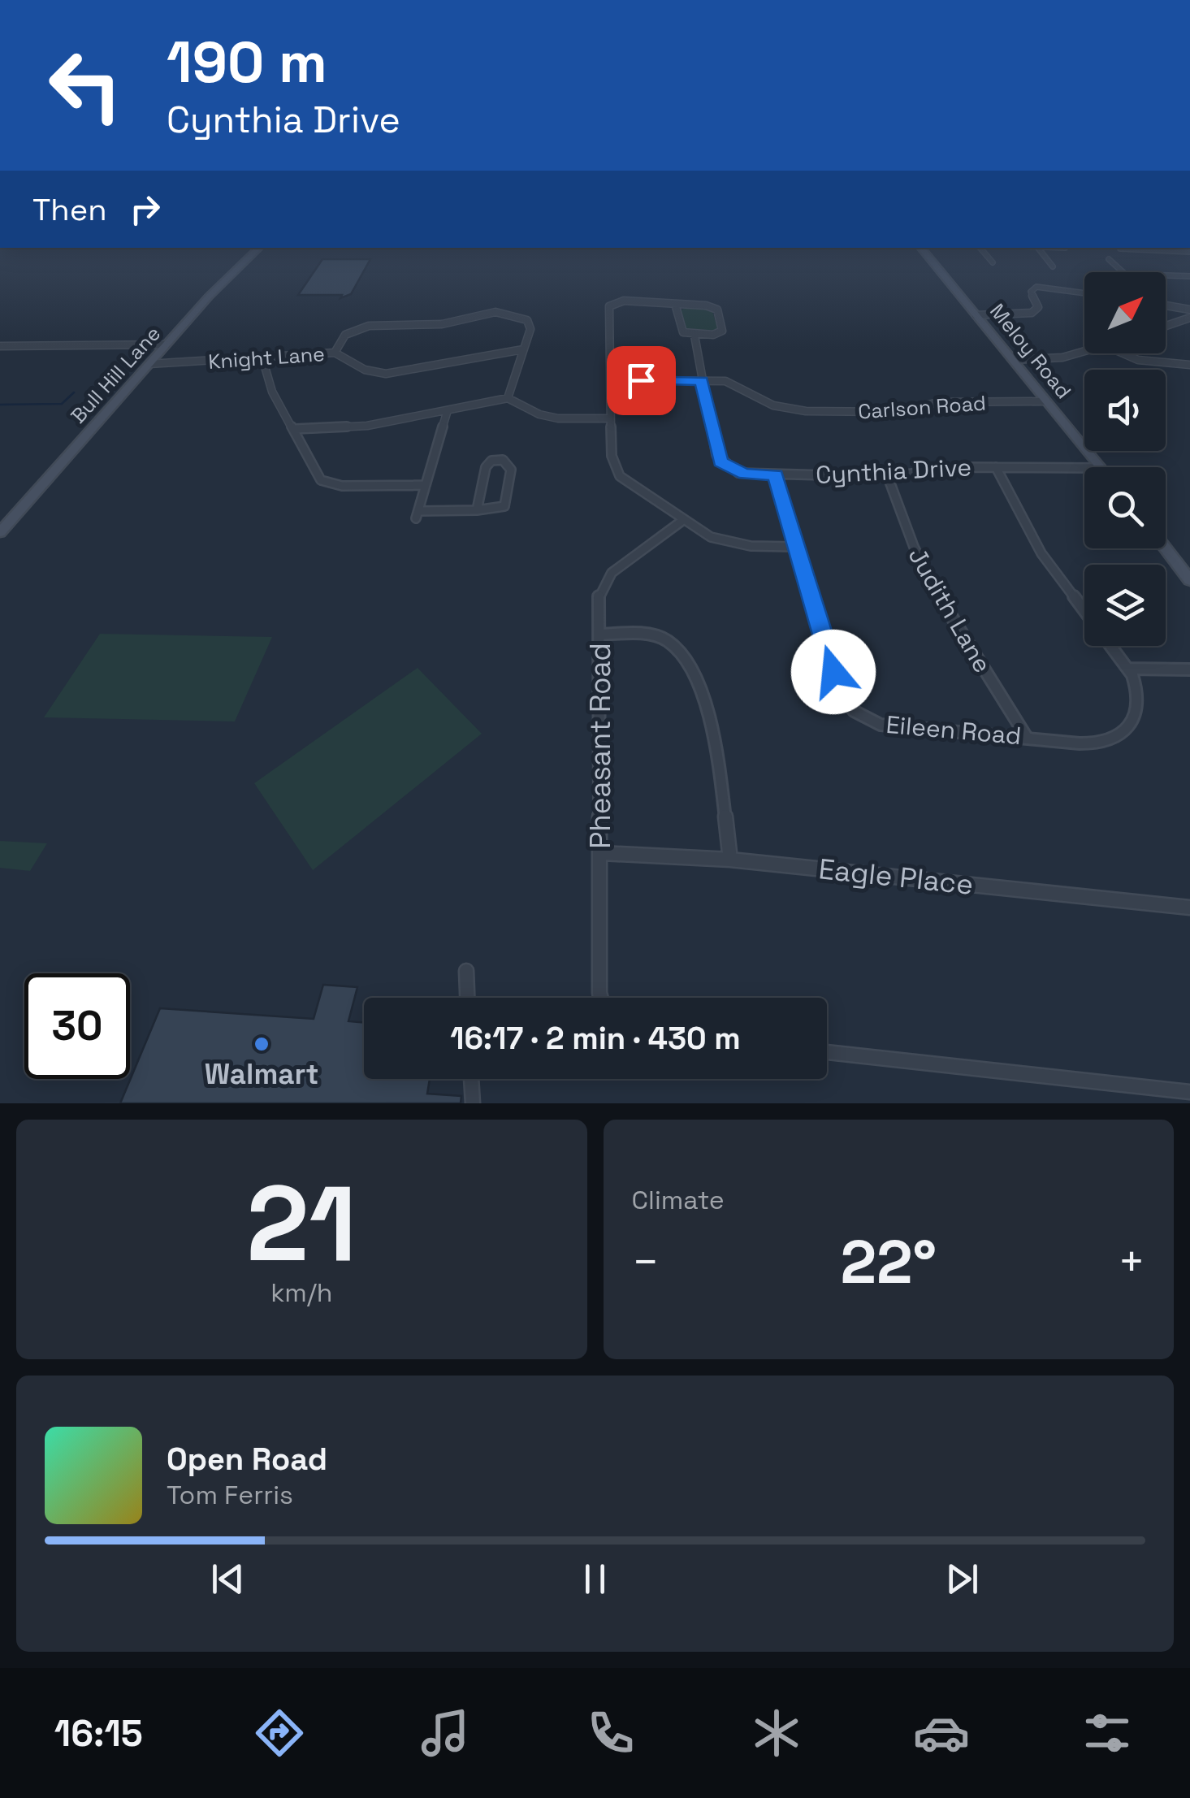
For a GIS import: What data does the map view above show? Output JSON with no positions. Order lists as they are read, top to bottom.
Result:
{
  "streets": {
    "main road": ["Meloy Road", "Bull Hill Lane"],
    "street": [
      "Knight Lane",
      "Carlson Road",
      "Cynthia Drive",
      "Judith Lane",
      "Eileen Road",
      "Pheasant Road",
      "Eagle Place"
    ]
  },
  "crossings": [
    ["Meloy Road", "Carlson Road"],
    ["Knight Lane", "Bull Hill Lane"],
    ["Carlson Road", "Cynthia Drive"],
    ["Cynthia Drive", "Judith Lane"],
    ["Cynthia Drive", "Eileen Road"],
    ["Judith Lane", "Eileen Road"],
    ["Pheasant Road", "Eagle Place"]
  ],
  "places": ["Walmart"],
  "north": "top right",
  "page": {
    "turn": ["190 m", "Cynthia Drive"],
    "then": "Then",
    "limit": "30",
    "trip": "16:17 · 2 min · 430 m",
    "tile": [
      ["21", "km/h"],
      "Climate"
    ],
    "heat": ["−", "22°", "+"],
    "song": ["Open Road", "Tom Ferris"],
    "tabs": "16:15"
  }
}
